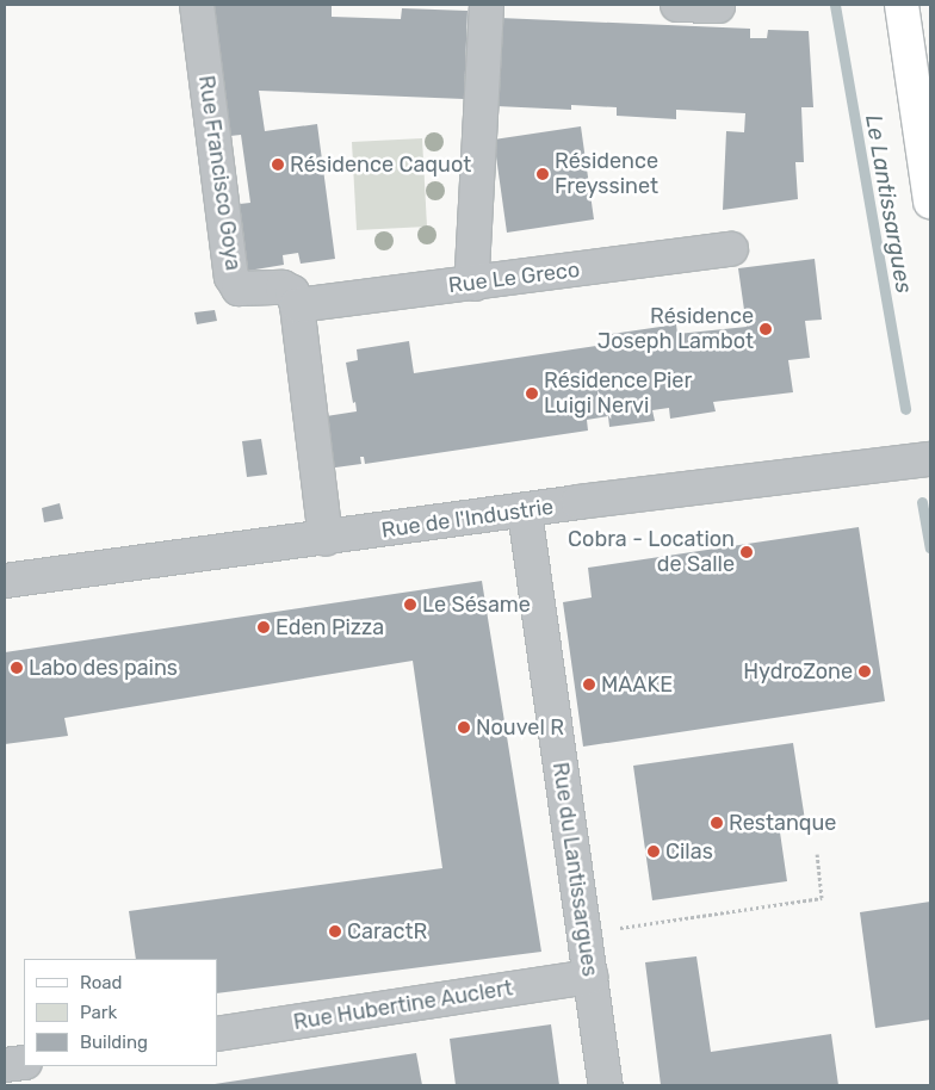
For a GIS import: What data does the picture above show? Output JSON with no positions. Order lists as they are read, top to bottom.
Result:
{
  "streets": {
    "street": [
      "Rue Francisco Goya",
      "Rue Le Greco",
      "Rue de l'Industrie",
      "Rue du Lantissargues",
      "Rue Hubertine Auclert"
    ]
  },
  "crossings": [
    ["Rue Francisco Goya", "Rue Le Greco"],
    ["Rue de l'Industrie", "Rue du Lantissargues"],
    ["Rue du Lantissargues", "Rue Hubertine Auclert"]
  ],
  "water": ["Le Lantissargues"],
  "places": [
    "Résidence Caquot",
    "Résidence Freyssinet",
    "Résidence Joseph Lambot",
    "Résidence Pier Luigi Nervi",
    "Cobra - Location de Salle",
    "Le Sésame",
    "Eden Pizza",
    "Labo des pains",
    "HydroZone",
    "MAAKE",
    "Nouvel R",
    "Restanque",
    "Cilas",
    "CaractR"
  ],
  "legend": ["Road", "Park", "Building"]
}
